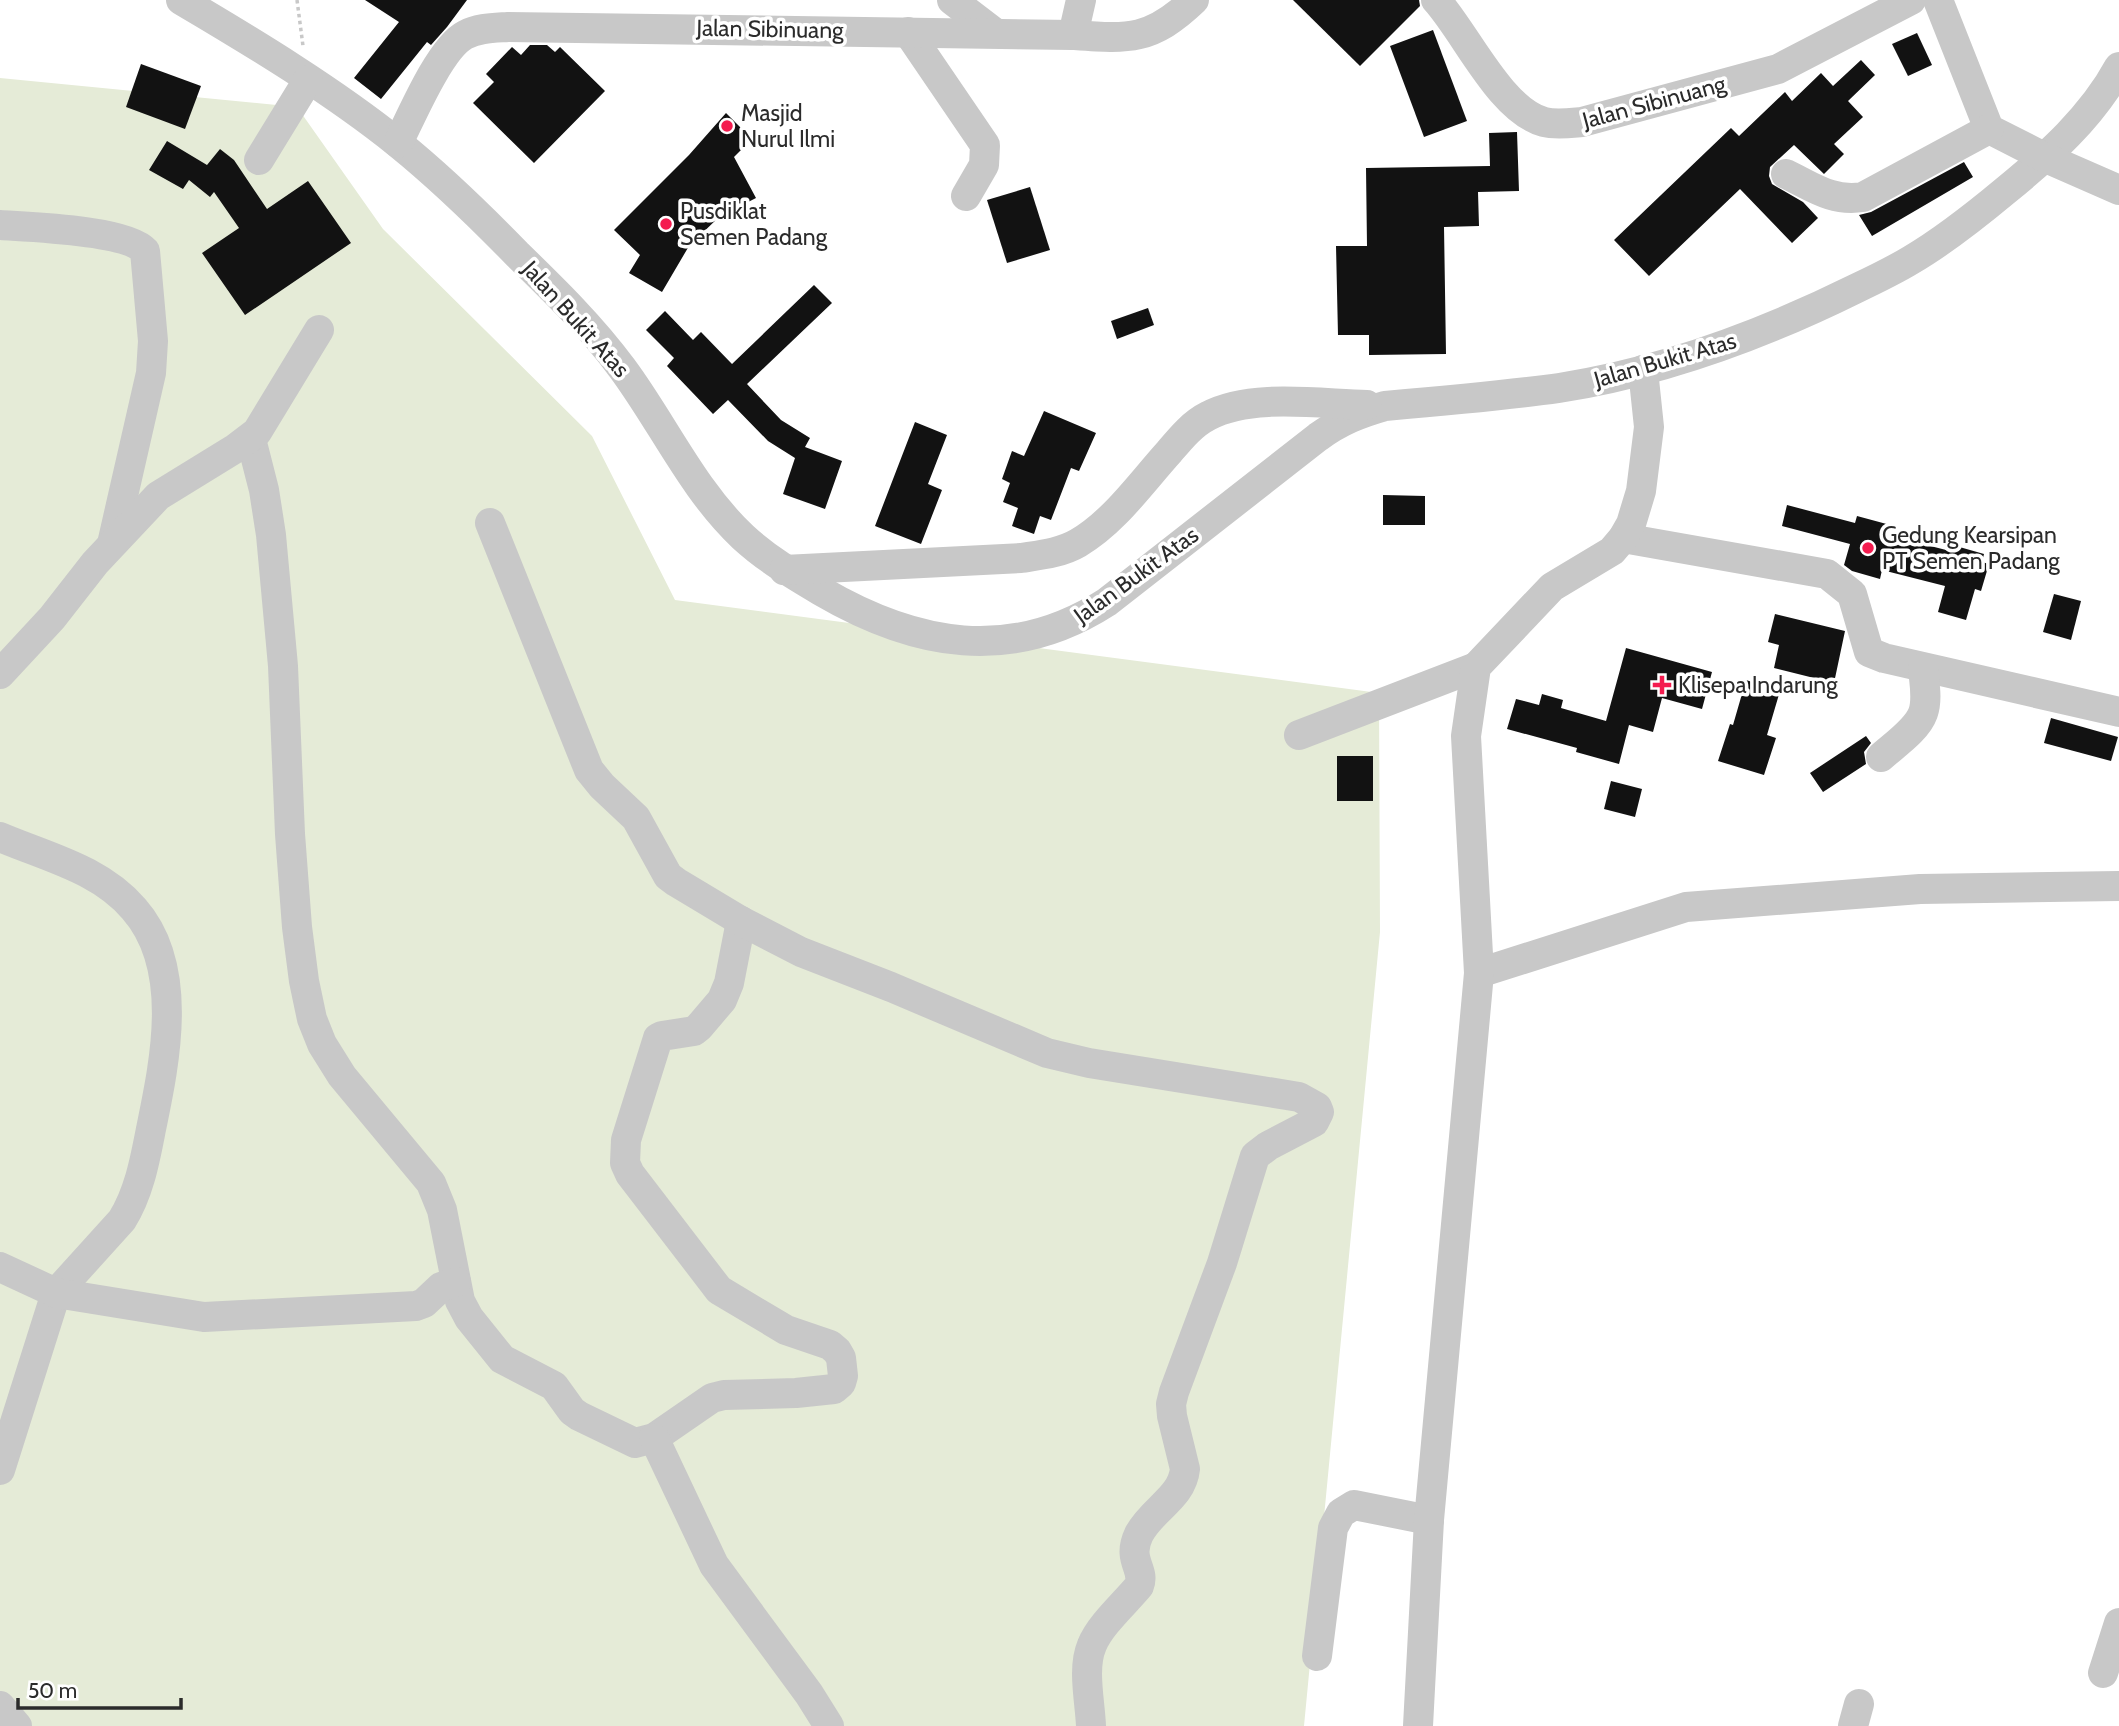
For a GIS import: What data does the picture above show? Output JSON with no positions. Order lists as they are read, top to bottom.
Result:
{
  "streets": {
    "street": ["Jalan Sibinuang", "Jalan Bukit Atas"]
  },
  "crossings": [
    ["Jalan Sibinuang", "Jalan Bukit Atas"]
  ],
  "places": {
    "other": ["Masjid Nurul Ilmi", "Pusdiklat Semen Padang", "Gedung Kearsipan PT Semen Padang"],
    "health": ["Klisepa Indarung"]
  },
  "scale_bar": "50 m"
}
